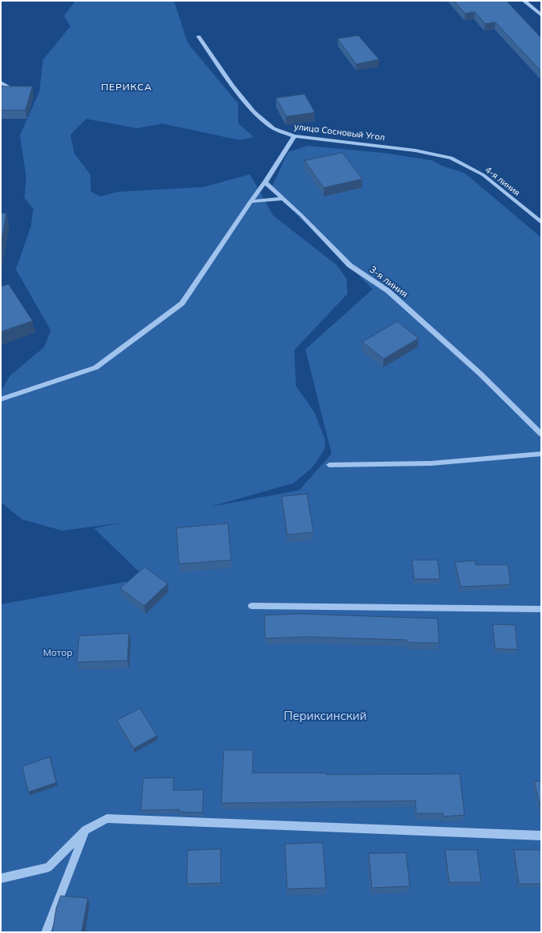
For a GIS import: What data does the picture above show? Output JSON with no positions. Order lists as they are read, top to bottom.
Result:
{
  "streets": {
    "street": ["улица Сосновый Угол", "4-я линия", "3-я линия"]
  },
  "crossings": [
    ["улица Сосновый Угол", "4-я линия"]
  ],
  "districts": ["ПЕРИКСА"],
  "parks": ["Мотор", "Периксинский"]
}
